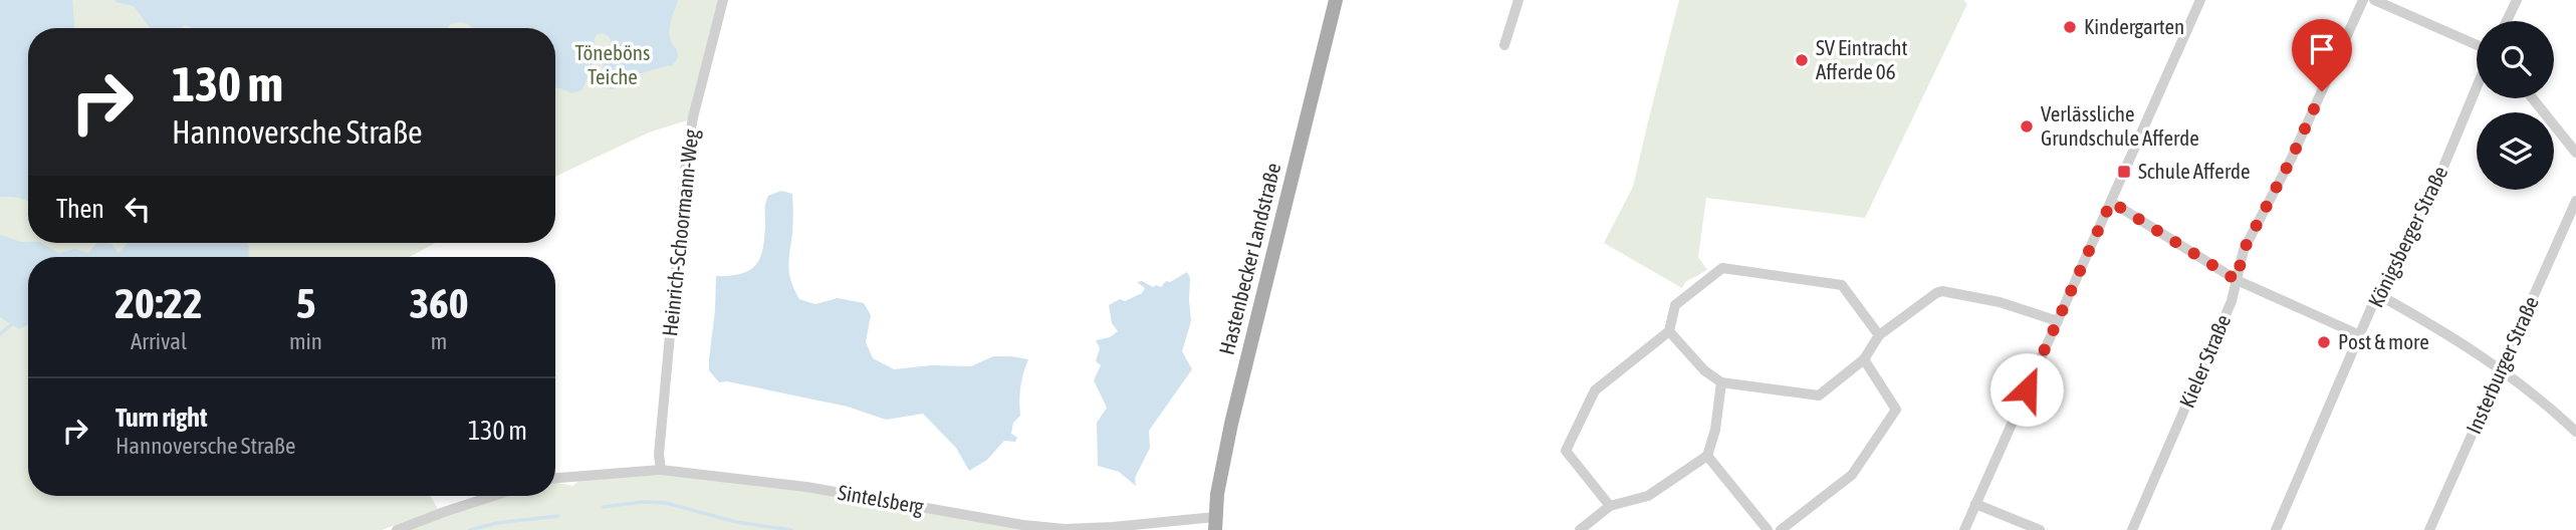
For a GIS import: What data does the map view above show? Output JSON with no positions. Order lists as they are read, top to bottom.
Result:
{
  "streets": {
    "main road": ["Hastenbecker Landstraße"],
    "street": [
      "Heinrich-Schoormann-Weg",
      "Königsberger Straße",
      "Kieler Straße",
      "Insterburger Straße",
      "Sintelsberg"
    ]
  },
  "crossings": [
    ["Heinrich-Schoormann-Weg", "Sintelsberg"],
    ["Hastenbecker Landstraße", "Sintelsberg"]
  ],
  "parks": ["Töneböns Teiche"],
  "places": {
    "other": [
      "Kindergarten",
      "SV Eintracht Afferde 06",
      "Verlässliche Grundschule Afferde",
      "Post & more"
    ],
    "transit": ["Schule Afferde"]
  },
  "page": {
    "turn": ["130 m", "Hannoversche Straße"],
    "then": "Then",
    "eta": [
      "20:22",
      "Arrival",
      "5",
      "min",
      "360",
      "m"
    ],
    "list": [
      {
        "name": "Turn right",
        "note": "Hannoversche Straße",
        "value": "130 m"
      }
    ]
  }
}
